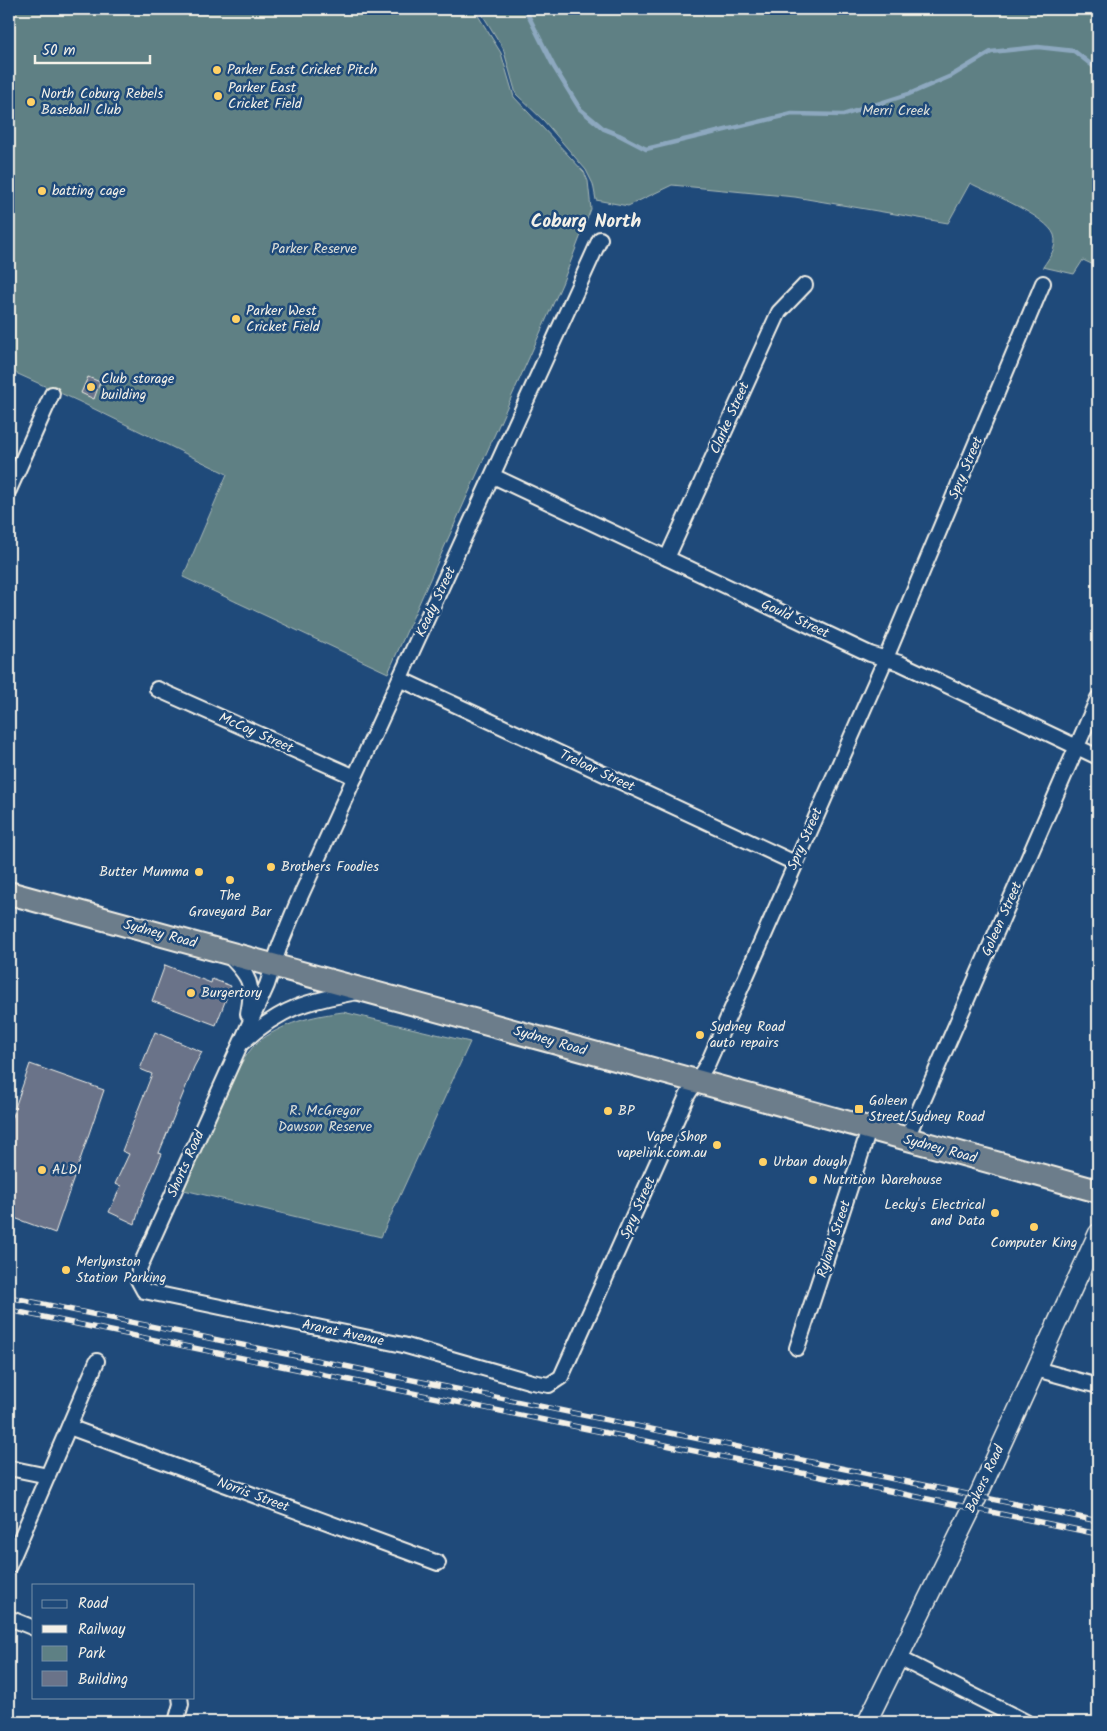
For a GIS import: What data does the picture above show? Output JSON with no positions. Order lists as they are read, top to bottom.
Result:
{
  "streets": {
    "highway": ["Sydney Road"],
    "street": [
      "Clarke Street",
      "Spry Street",
      "Keady Street",
      "Gould Street",
      "McCoy Street",
      "Treloar Street",
      "Goleen Street",
      "Shorts Road",
      "Ryland Street",
      "Ararat Avenue",
      "Bakers Road",
      "Norris Street"
    ]
  },
  "crossings": [
    ["Clarke Street", "Gould Street"],
    ["Spry Street", "Gould Street"],
    ["Spry Street", "Treloar Street"],
    ["Spry Street", "Sydney Road"],
    ["Spry Street", "Ararat Avenue"],
    ["Keady Street", "Gould Street"],
    ["Keady Street", "McCoy Street"],
    ["Keady Street", "Treloar Street"],
    ["Keady Street", "Sydney Road"],
    ["Keady Street", "Shorts Road"],
    ["Gould Street", "Goleen Street"],
    ["Goleen Street", "Sydney Road"],
    ["Sydney Road", "Shorts Road"],
    ["Sydney Road", "Ryland Street"],
    ["Shorts Road", "Ararat Avenue"]
  ],
  "districts": ["Coburg North"],
  "parks": ["Merri Creek", "Parker Reserve", "R. McGregor Dawson Reserve"],
  "places": {
    "other": [
      "Parker East Cricket Pitch",
      "Parker East Cricket Field",
      "North Coburg Rebels Baseball Club",
      "batting cage",
      "Parker West Cricket Field",
      "Club storage building",
      "Brothers Foodies",
      "Butter Mumma",
      "The Graveyard Bar",
      "Burgertory",
      "Sydney Road auto repairs",
      "BP",
      "Vape Shop vapelink.com.au",
      "Urban dough",
      "ALDI",
      "Nutrition Warehouse",
      "Lecky's Electrical and Data",
      "Computer King",
      "Merlynston Station Parking"
    ],
    "transit": ["Goleen Street/Sydney Road"]
  },
  "legend": [
    "Road",
    "Railway",
    "Park",
    "Building"
  ],
  "scale_bar": "50 m"
}
